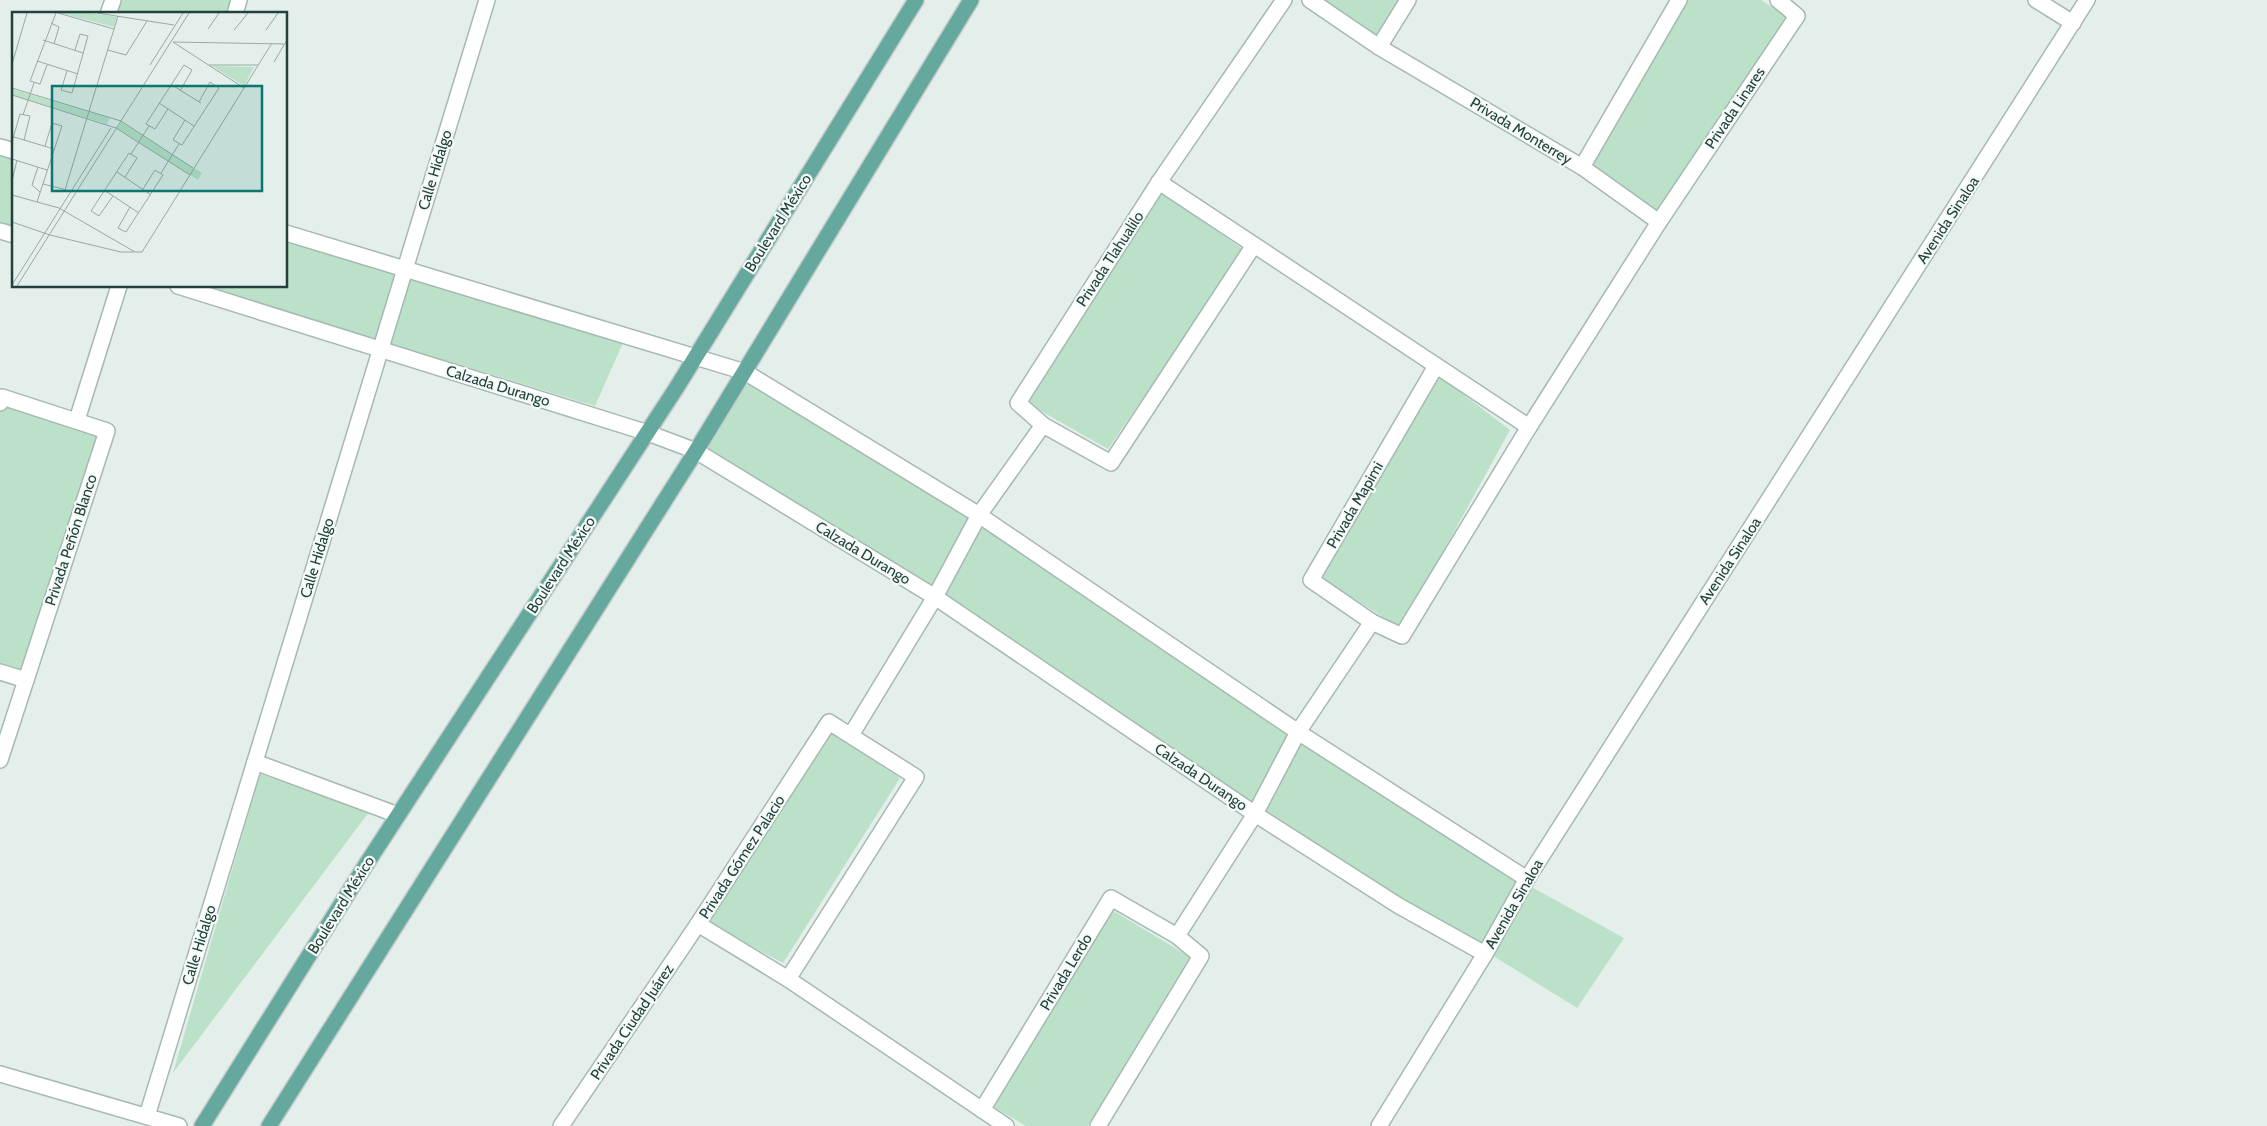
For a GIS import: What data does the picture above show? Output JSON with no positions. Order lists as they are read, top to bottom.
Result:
{
  "streets": {
    "main road": ["Boulevard México"],
    "street": [
      "Privada Linares",
      "Privada Monterrey",
      "Calle Hidalgo",
      "Avenida Sinaloa",
      "Privada Tlahualilo",
      "Calzada Durango",
      "Privada Mapimi",
      "Privada Peñón Blanco",
      "Privada Gómez Palacio",
      "Privada Lerdo",
      "Privada Ciudad Juárez"
    ]
  },
  "crossings": [
    ["Privada Linares", "Privada Monterrey"],
    ["Calle Hidalgo", "Calzada Durango"],
    ["Avenida Sinaloa", "Calzada Durango"],
    ["Boulevard México", "Calzada Durango"],
    ["Privada Gómez Palacio", "Privada Lerdo"],
    ["Privada Gómez Palacio", "Privada Ciudad Juárez"]
  ]
}
